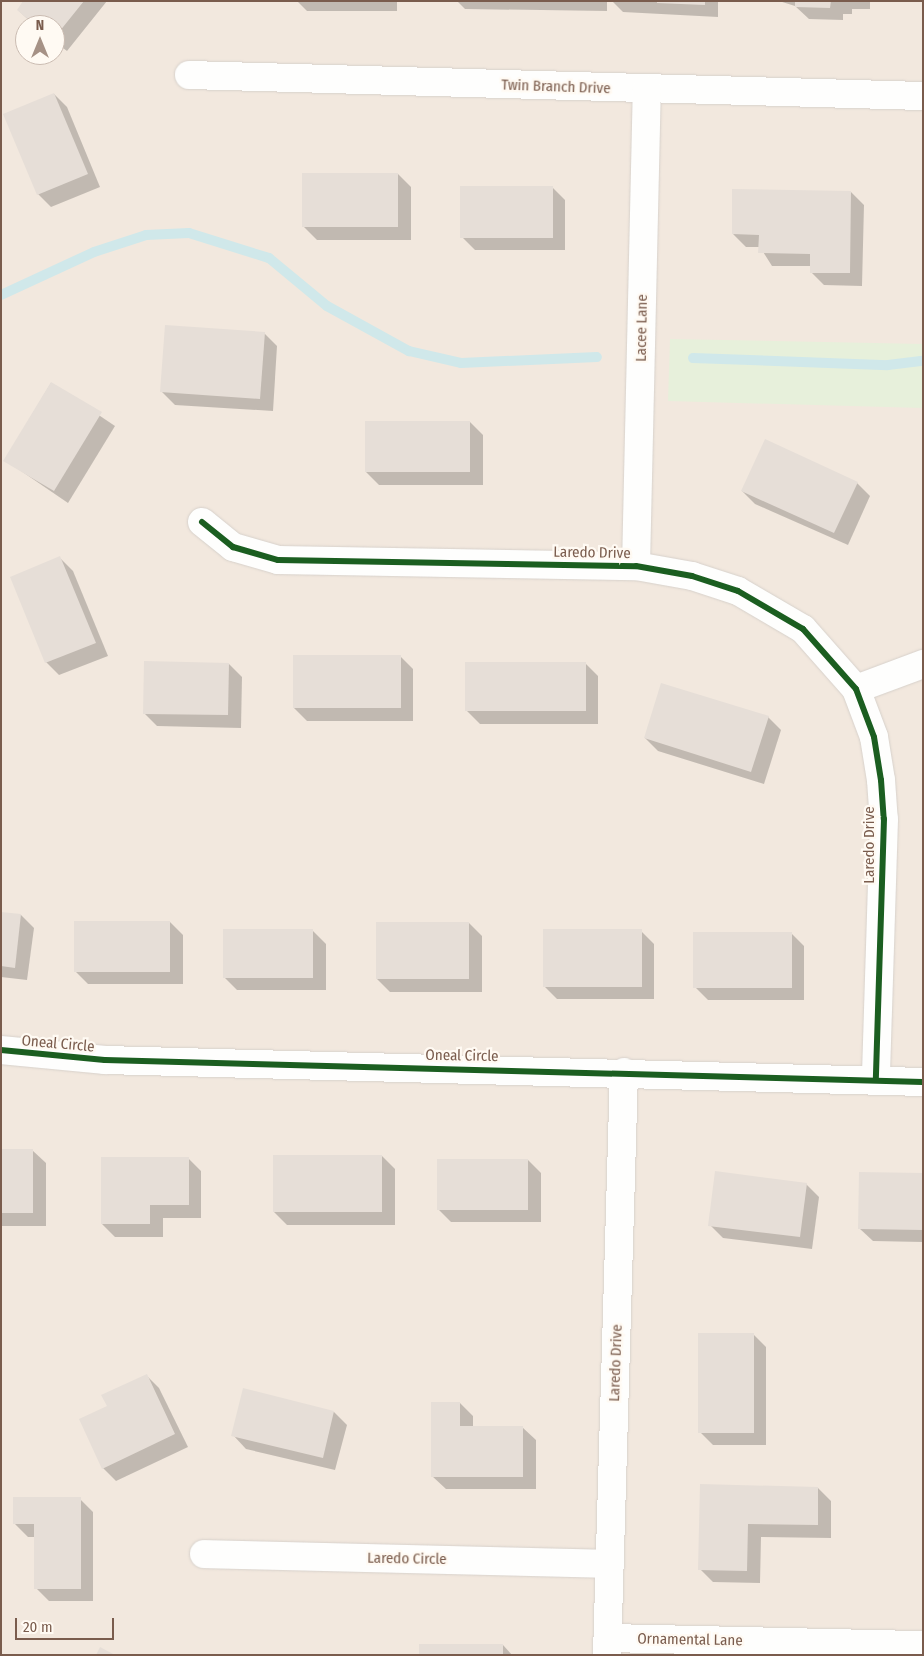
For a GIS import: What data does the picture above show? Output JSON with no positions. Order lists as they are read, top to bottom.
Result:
{
  "streets": {
    "street": [
      "Twin Branch Drive",
      "Lacee Lane",
      "Laredo Drive",
      "Oneal Circle",
      "Laredo Circle",
      "Ornamental Lane"
    ]
  },
  "crossings": [
    ["Twin Branch Drive", "Lacee Lane"],
    ["Lacee Lane", "Laredo Drive"],
    ["Laredo Drive", "Oneal Circle"],
    ["Laredo Drive", "Laredo Circle"],
    ["Laredo Drive", "Ornamental Lane"]
  ],
  "scale_bar": "20 m",
  "north": "top"
}
